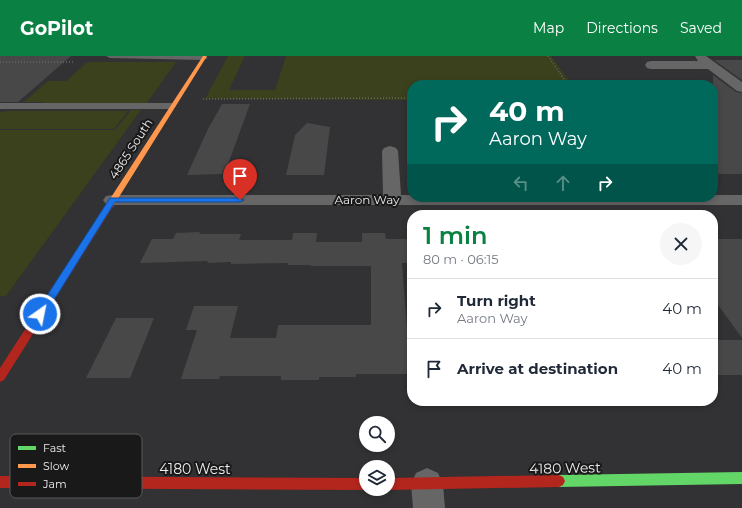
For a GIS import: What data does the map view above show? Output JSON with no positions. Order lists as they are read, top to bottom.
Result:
{
  "streets": {
    "street": ["4865 South", "Aaron Way", "4180 West"]
  },
  "crossings": [
    ["4865 South", "Aaron Way"]
  ],
  "legend": ["Fast", "Slow", "Jam"],
  "page": {
    "header": "GoPilot",
    "nav": ["Map", "Directions", "Saved"],
    "turn": ["40 m", "Aaron Way"],
    "heading": ["1 min", "80 m · 06:15"],
    "list": [
      {
        "name": "Turn right",
        "note": "Aaron Way",
        "value": "40 m"
      },
      {
        "name": "Arrive at destination",
        "value": "40 m"
      }
    ]
  }
}
